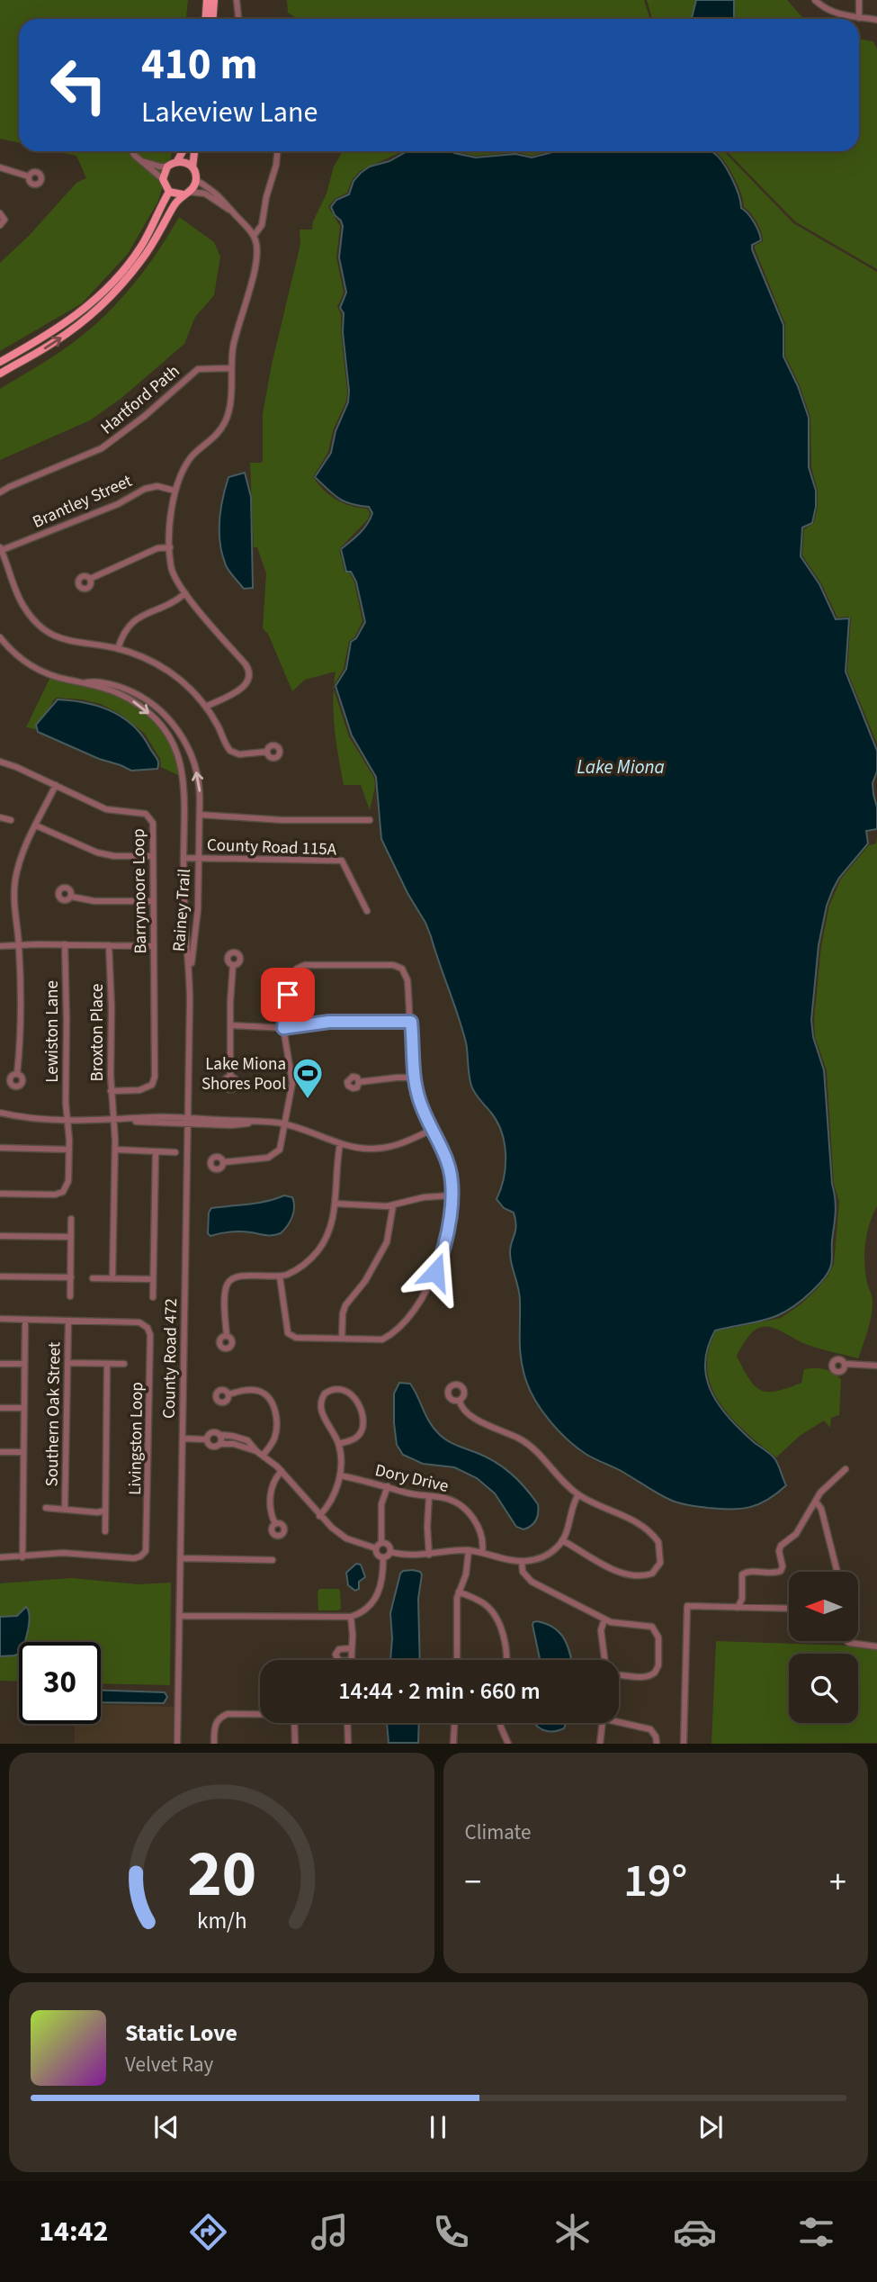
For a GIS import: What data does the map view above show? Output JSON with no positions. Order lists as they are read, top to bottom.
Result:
{
  "streets": {
    "street": [
      "Hartford Path",
      "Brantley Street",
      "County Road 115A",
      "Barrymoore Loop",
      "Rainey Trail",
      "Lewiston Lane",
      "Broxton Place",
      "County Road 472",
      "Southern Oak Street",
      "Livingston Loop",
      "Dory Drive"
    ]
  },
  "crossings": [
    ["County Road 115A", "Rainey Trail"],
    ["Barrymoore Loop", "Broxton Place"],
    ["Rainey Trail", "County Road 472"],
    ["Southern Oak Street", "Livingston Loop"]
  ],
  "water": ["Lake Miona"],
  "places": {
    "sports": ["Lake Miona Shores Pool"]
  },
  "north": "left",
  "page": {
    "turn": ["410 m", "Lakeview Lane"],
    "limit": "30",
    "trip": "14:44 · 2 min · 660 m",
    "tile": "Climate",
    "heat": ["−", "19°", "+"],
    "song": ["Static Love", "Velvet Ray"],
    "tabs": "14:42",
    "gauge": ["20", "km/h"]
  }
}
